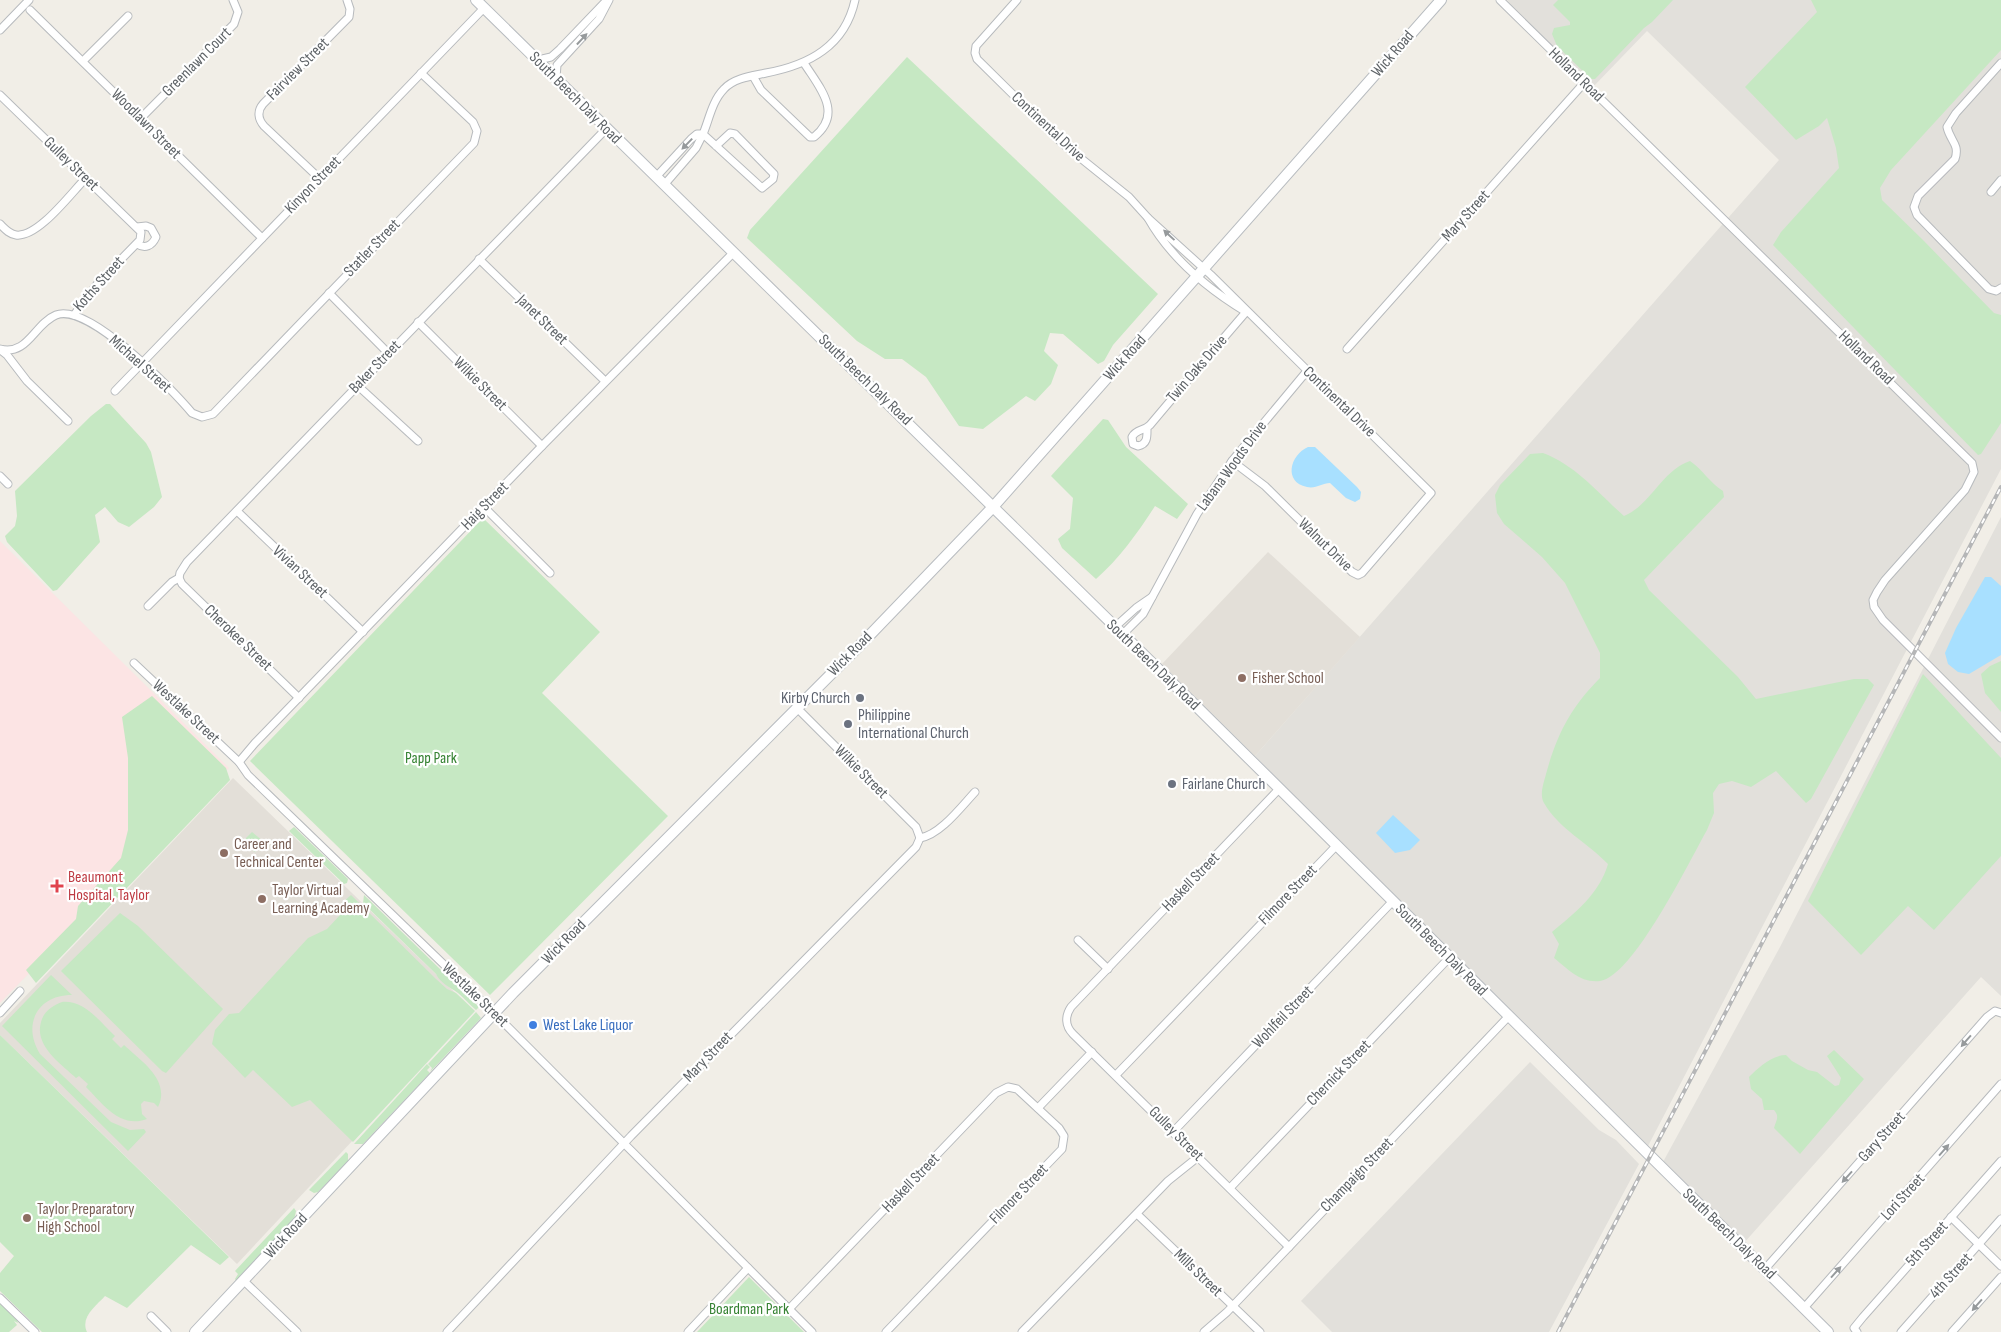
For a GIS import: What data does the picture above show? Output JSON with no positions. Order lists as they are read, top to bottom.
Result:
{
  "streets": {
    "street": [
      "Wick Road",
      "Greenlawn Court",
      "Fairview Street",
      "Holland Road",
      "South Beech Daly Road",
      "Woodlawn Street",
      "Continental Drive",
      "Gulley Street",
      "Kinyon Street",
      "Mary Street",
      "Statler Street",
      "Koths Street",
      "Janet Street",
      "Michael Street",
      "Baker Street",
      "Twin Oaks Drive",
      "Wilkie Street",
      "Labana Woods Drive",
      "Haig Street",
      "Walnut Drive",
      "Vivian Street",
      "Cherokee Street",
      "Westlake Street",
      "Haskell Street",
      "Filmore Street",
      "Wohlfeil Street",
      "Chernick Street",
      "Gary Street",
      "Champaign Street",
      "Lori Street",
      "5th Street",
      "Mills Street",
      "4th Street"
    ]
  },
  "crossings": [
    ["Wick Road", "South Beech Daly Road"],
    ["Wick Road", "Continental Drive"],
    ["Wick Road", "Wilkie Street"],
    ["Wick Road", "Westlake Street"],
    ["Greenlawn Court", "Woodlawn Street"],
    ["Fairview Street", "Kinyon Street"],
    ["Holland Road", "Mary Street"],
    ["South Beech Daly Road", "Kinyon Street"],
    ["South Beech Daly Road", "Baker Street"],
    ["South Beech Daly Road", "Labana Woods Drive"],
    ["South Beech Daly Road", "Haig Street"],
    ["South Beech Daly Road", "Haskell Street"],
    ["South Beech Daly Road", "Filmore Street"],
    ["South Beech Daly Road", "Wohlfeil Street"],
    ["South Beech Daly Road", "Chernick Street"],
    ["South Beech Daly Road", "Gary Street"],
    ["South Beech Daly Road", "Champaign Street"],
    ["South Beech Daly Road", "Lori Street"],
    ["Woodlawn Street", "Kinyon Street"],
    ["Continental Drive", "Twin Oaks Drive"],
    ["Continental Drive", "Labana Woods Drive"],
    ["Continental Drive", "Walnut Drive"],
    ["Gulley Street", "Koths Street"],
    ["Gulley Street", "Haskell Street"],
    ["Gulley Street", "Filmore Street"],
    ["Gulley Street", "Wohlfeil Street"],
    ["Gulley Street", "Chernick Street"],
    ["Gulley Street", "Champaign Street"],
    ["Kinyon Street", "Statler Street"],
    ["Kinyon Street", "Michael Street"],
    ["Mary Street", "Wilkie Street"],
    ["Mary Street", "Westlake Street"],
    ["Statler Street", "Michael Street"],
    ["Koths Street", "Michael Street"],
    ["Janet Street", "Baker Street"],
    ["Janet Street", "Haig Street"],
    ["Baker Street", "Wilkie Street"],
    ["Baker Street", "Vivian Street"],
    ["Baker Street", "Cherokee Street"],
    ["Wilkie Street", "Haig Street"],
    ["Labana Woods Drive", "Walnut Drive"],
    ["Haig Street", "Vivian Street"],
    ["Haig Street", "Cherokee Street"],
    ["Haig Street", "Westlake Street"],
    ["Westlake Street", "Haskell Street"],
    ["Haskell Street", "Filmore Street"],
    ["Champaign Street", "Mills Street"]
  ],
  "one_way": ["Gary Street", "Lori Street"],
  "parks": ["Papp Park", "Boardman Park"],
  "places": {
    "other": [
      "Fisher School",
      "Kirby Church",
      "Philippine International Church",
      "Fairlane Church",
      "Career and Technical Center",
      "Taylor Virtual Learning Academy",
      "West Lake Liquor",
      "Taylor Preparatory High School"
    ],
    "health": ["Beaumont Hospital, Taylor"]
  }
}
